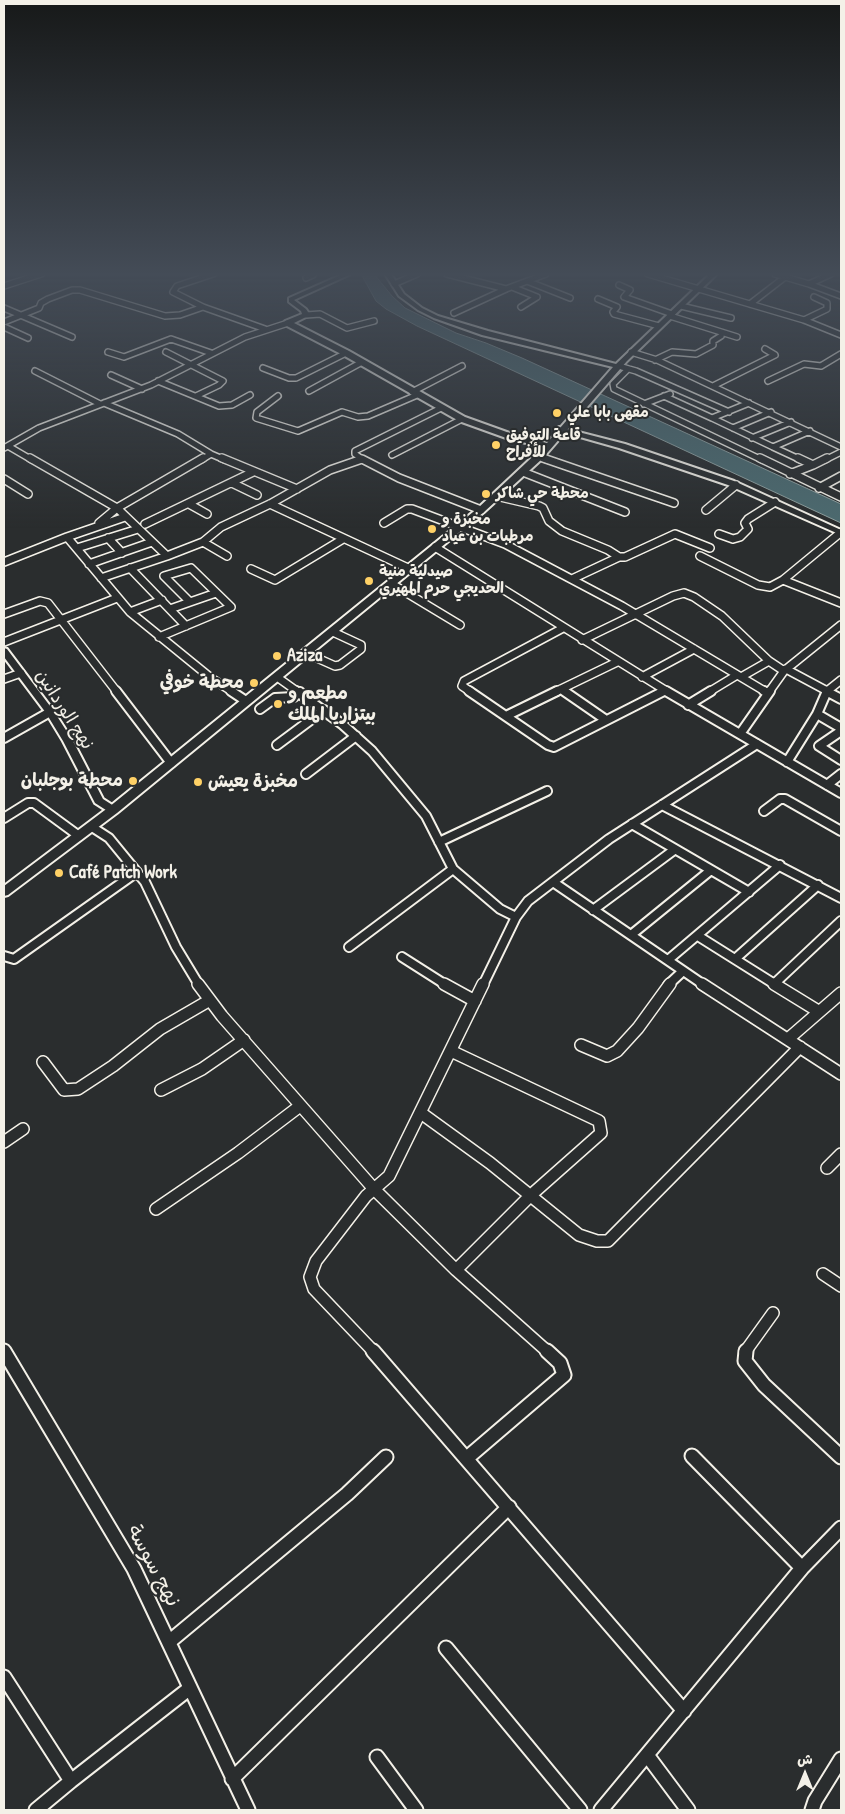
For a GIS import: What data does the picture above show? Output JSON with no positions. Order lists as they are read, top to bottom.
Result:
{
  "streets": {
    "street": ["نهج الوردانين", "نهج سوسة"]
  },
  "places": [
    "مقهى بابا علي",
    "قاعة التوفيق للأفراح",
    "محطة حي شاكر",
    "مخبزة و مرطبات بن عياد",
    "صيدلية منية الحديجي حرم المهيري",
    "Aziza",
    "محطة خوفي",
    "مطعم و بيتزاريا الملك",
    "محطة بوجلبان",
    "مخبزة يعيش",
    "Café Patch Work"
  ],
  "north": "top"
}
